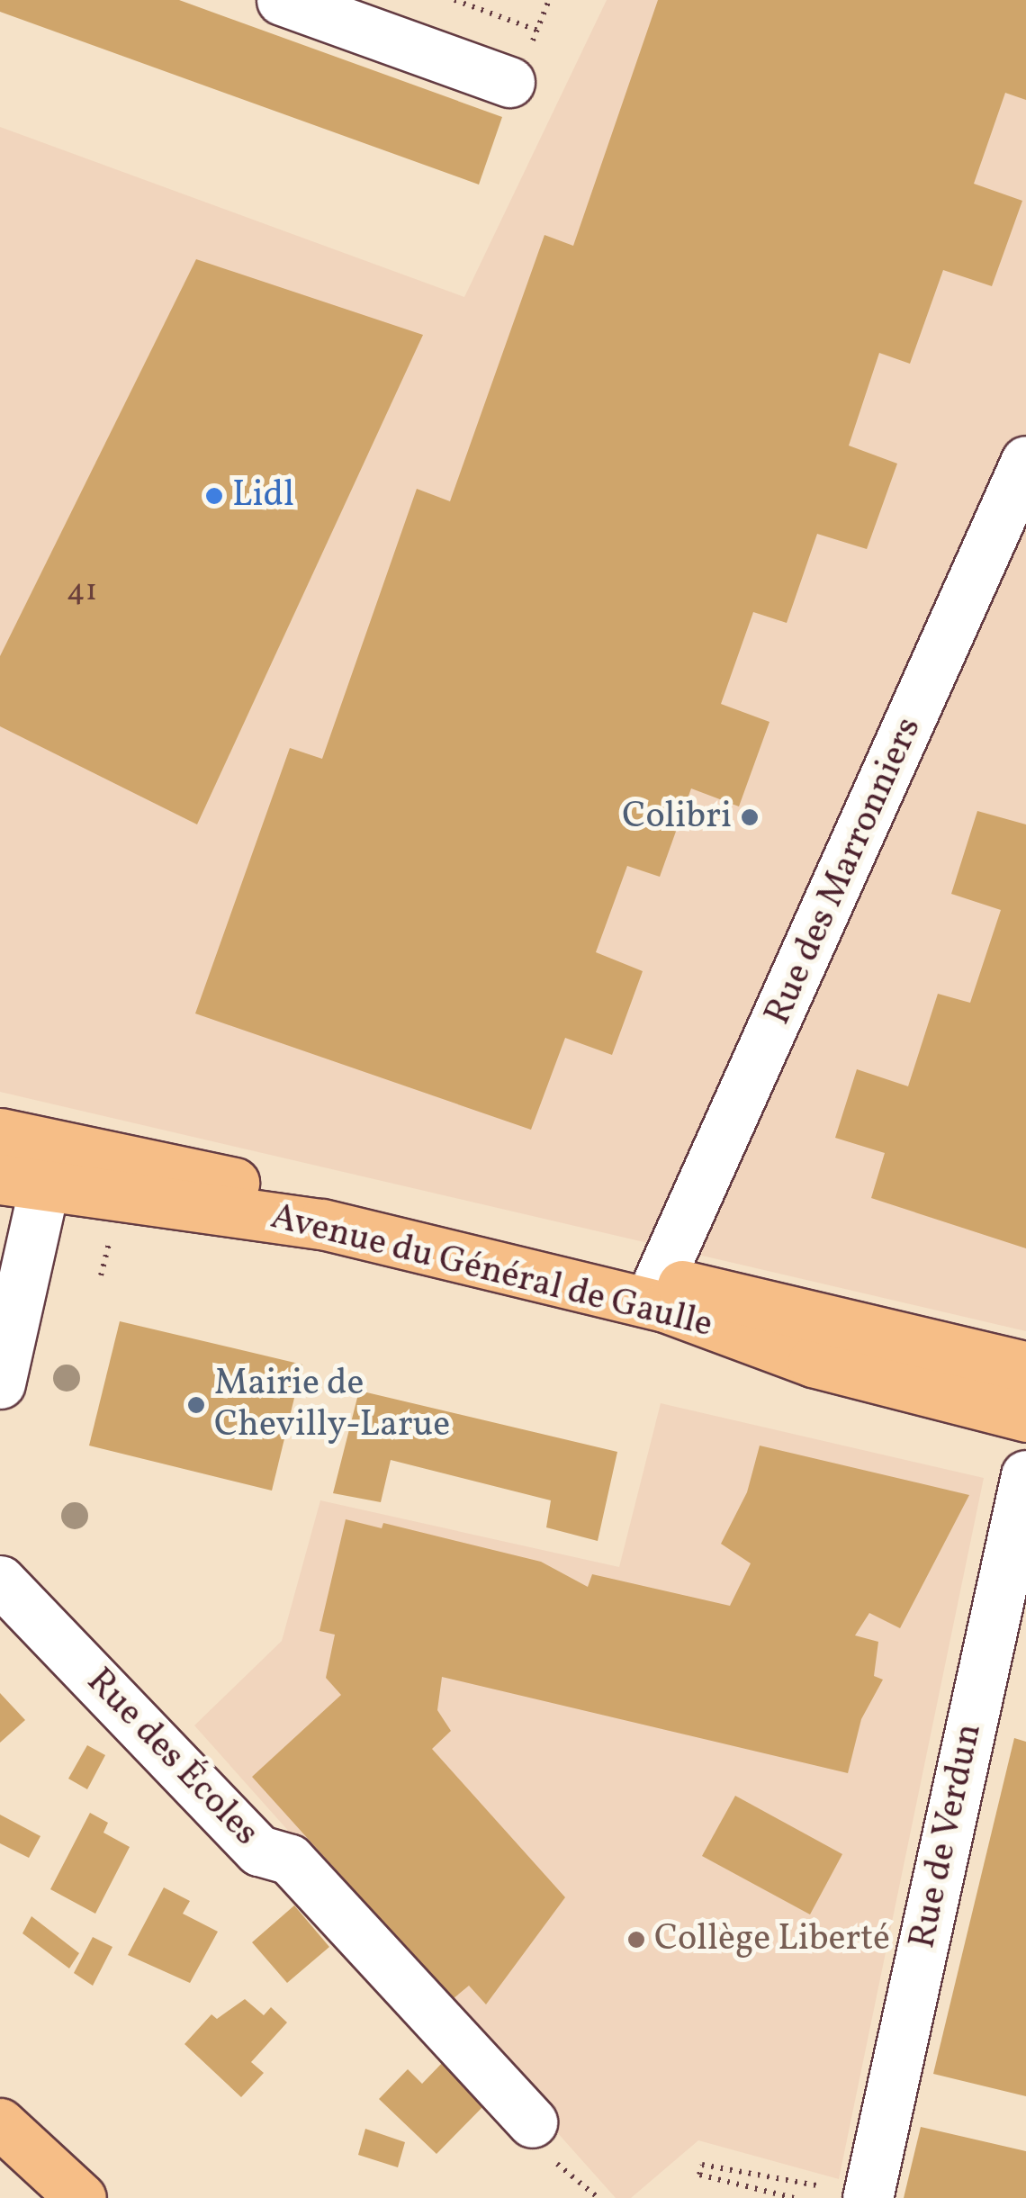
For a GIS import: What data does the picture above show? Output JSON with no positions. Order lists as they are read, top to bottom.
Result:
{
  "streets": {
    "main road": ["Avenue du Général de Gaulle"],
    "street": ["Rue des Marronniers", "Rue des Écoles", "Rue de Verdun"]
  },
  "places": [
    "Lidl",
    "Colibri",
    "Mairie de Chevilly-Larue",
    "Collège Liberté"
  ],
  "house_numbers": ["41"]
}
